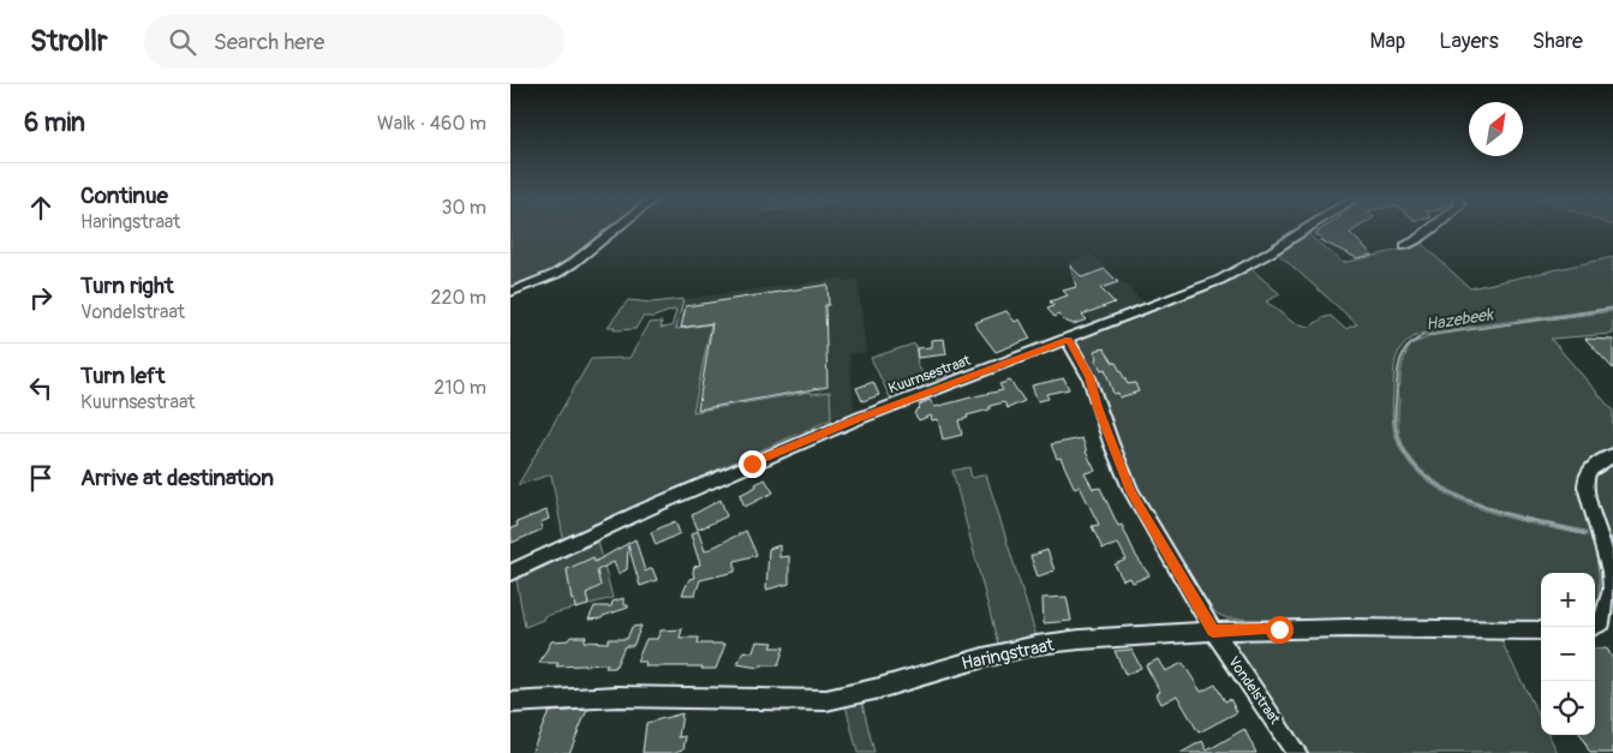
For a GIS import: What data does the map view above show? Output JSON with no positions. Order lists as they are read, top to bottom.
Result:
{
  "streets": {
    "street": ["Kuurnsestraat", "Haringstraat", "Vondelstraat"]
  },
  "crossings": [
    ["Kuurnsestraat", "Vondelstraat"],
    ["Haringstraat", "Vondelstraat"]
  ],
  "water": ["Hazebeek"],
  "north": "top right",
  "page": {
    "header": "Strollr",
    "search": "Search here",
    "nav": ["Map", "Layers", "Share"],
    "heading": ["6 min", "Walk · 460 m"],
    "list": [
      ["Continue", "Haringstraat", "30 m"],
      ["Turn right", "Vondelstraat", "220 m"],
      ["Turn left", "Kuurnsestraat", "210 m"],
      "Arrive at destination"
    ],
    "map_buttons": ["+", "−"]
  }
}
